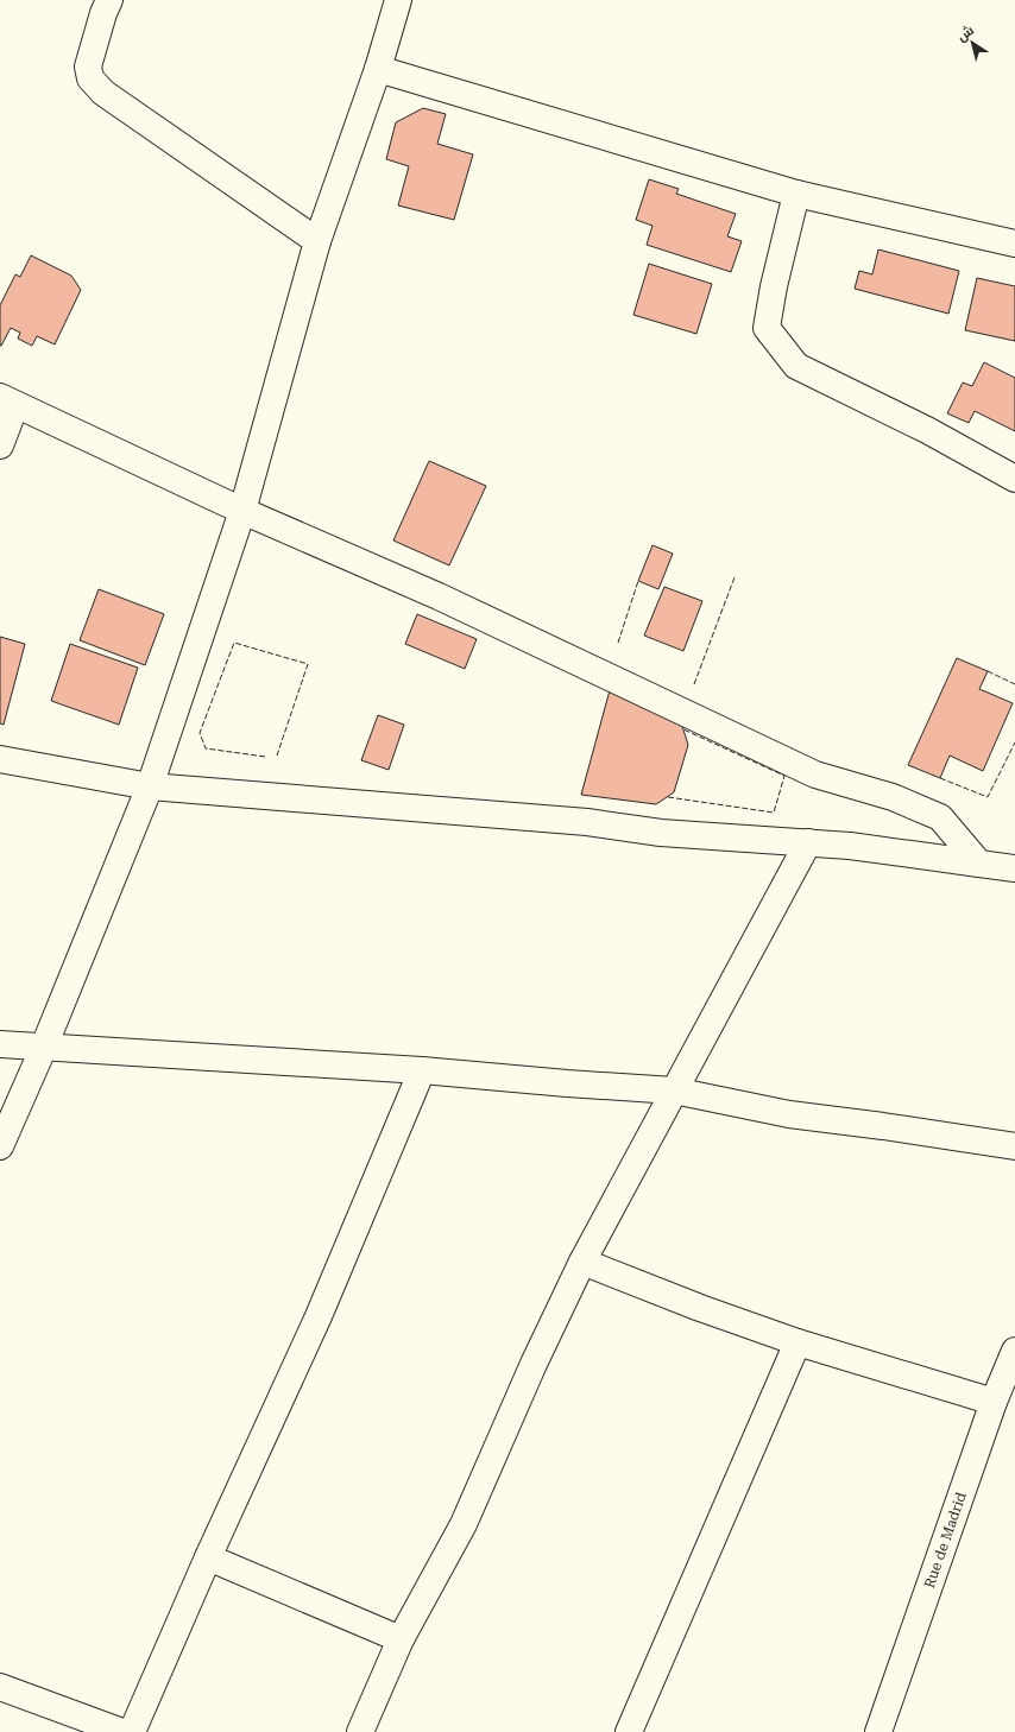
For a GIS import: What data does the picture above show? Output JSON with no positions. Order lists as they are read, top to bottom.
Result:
{
  "streets": {
    "street": ["Rue de Madrid"]
  },
  "north": "top left"
}
